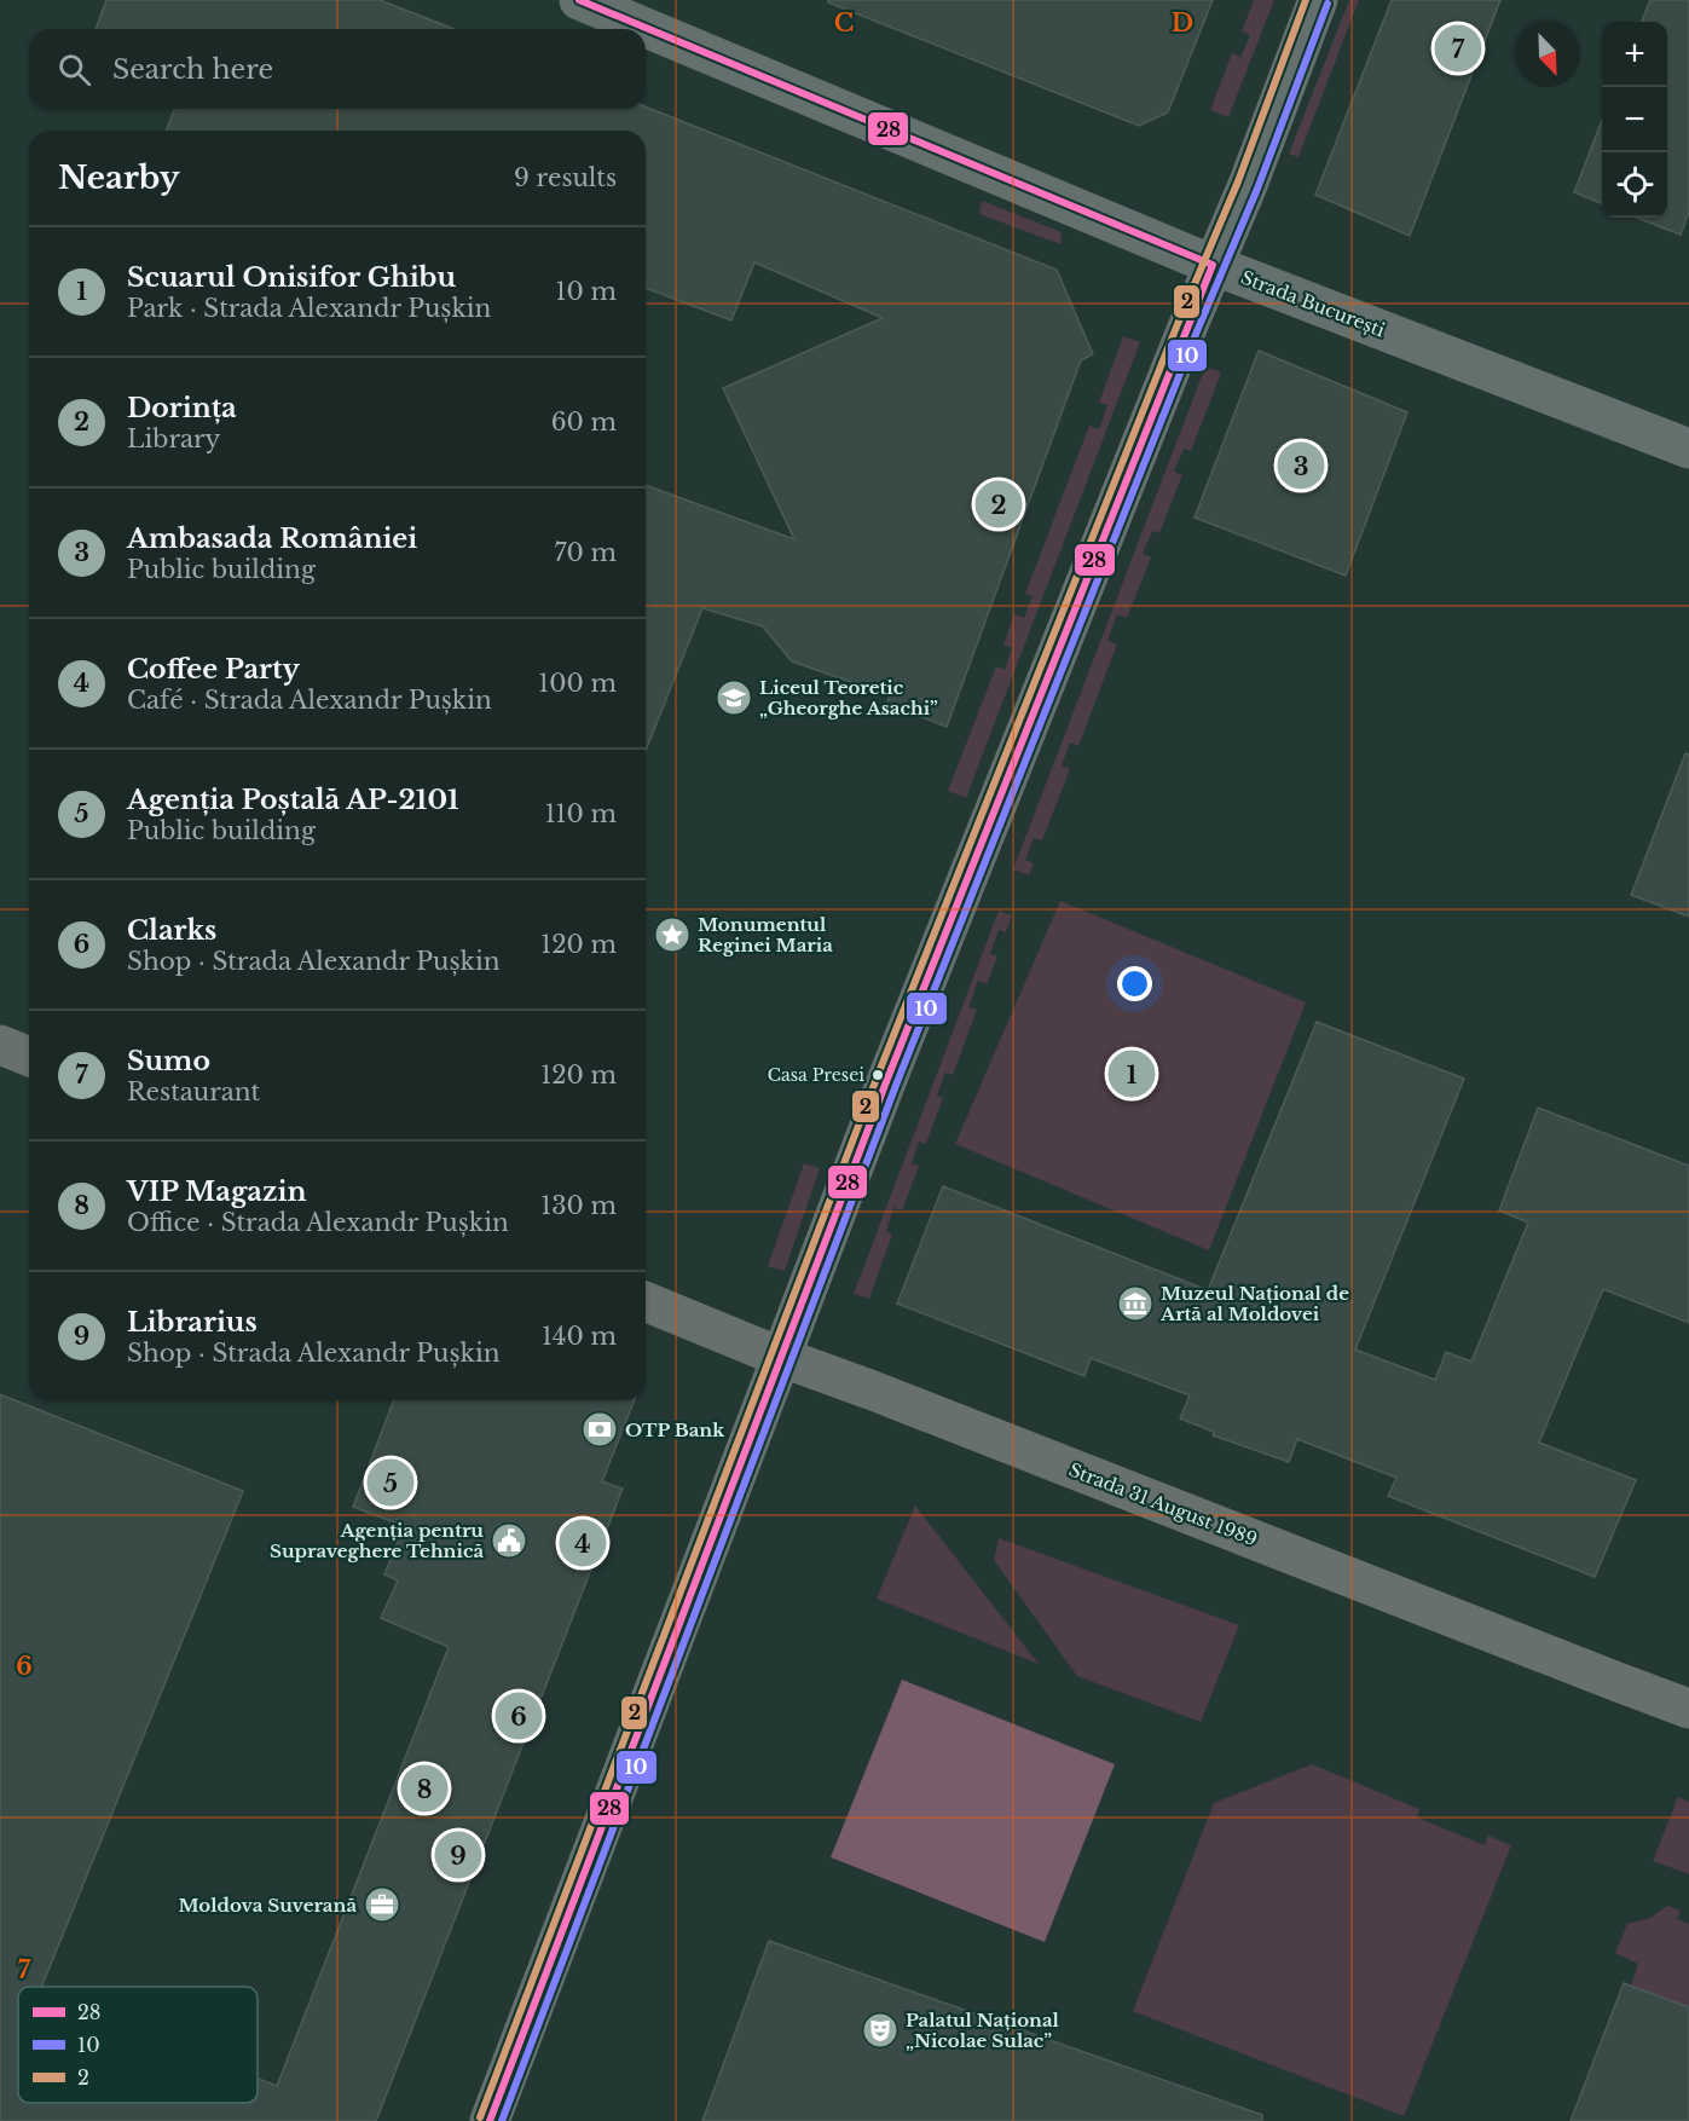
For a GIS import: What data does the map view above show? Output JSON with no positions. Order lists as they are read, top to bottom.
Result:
{
  "streets": {
    "main road": ["Strada București"],
    "street": ["Strada 31 August 1989"]
  },
  "places": {
    "school or university": ["Liceul Teoretic „Gheorghe Asachi”"],
    "place": ["Monumentul Reginei Maria"],
    "other": ["Casa Presei"],
    "museum": ["Muzeul Național de Artă al Moldovei"],
    "bank": ["OTP Bank"],
    "public building": ["Agenția pentru Supraveghere Tehnică"],
    "office": ["Moldova Suverană"],
    "theatre": ["Palatul Național „Nicolae Sulac”"]
  },
  "lines": ["transit line 28", "transit line 2", "transit line 10"],
  "legend": ["28", "10", "2"],
  "north": "bottom right",
  "page": {
    "map_buttons": ["+", "−"],
    "pins": [
      "7",
      "3",
      "2",
      "1",
      "5",
      "4",
      "6",
      "8",
      "9"
    ],
    "search": "Search here",
    "heading": ["Nearby", "9 results"],
    "list": [
      {
        "mark": "1",
        "name": "Scuarul Onisifor Ghibu",
        "note": "Park · Strada Alexandr Pușkin",
        "value": "10 m"
      },
      {
        "mark": "2",
        "name": "Dorința",
        "note": "Library",
        "value": "60 m"
      },
      {
        "mark": "3",
        "name": "Ambasada României",
        "note": "Public building",
        "value": "70 m"
      },
      {
        "mark": "4",
        "name": "Coffee Party",
        "note": "Café · Strada Alexandr Pușkin",
        "value": "100 m"
      },
      {
        "mark": "5",
        "name": "Agenția Poștală AP-2101",
        "note": "Public building",
        "value": "110 m"
      },
      {
        "mark": "6",
        "name": "Clarks",
        "note": "Shop · Strada Alexandr Pușkin",
        "value": "120 m"
      },
      {
        "mark": "7",
        "name": "Sumo",
        "note": "Restaurant",
        "value": "120 m"
      },
      {
        "mark": "8",
        "name": "VIP Magazin",
        "note": "Office · Strada Alexandr Pușkin",
        "value": "130 m"
      },
      {
        "mark": "9",
        "name": "Librarius",
        "note": "Shop · Strada Alexandr Pușkin",
        "value": "140 m"
      }
    ]
  },
  "grid": {
    "columns": ["C", "D"],
    "rows": ["6", "7"]
  }
}
